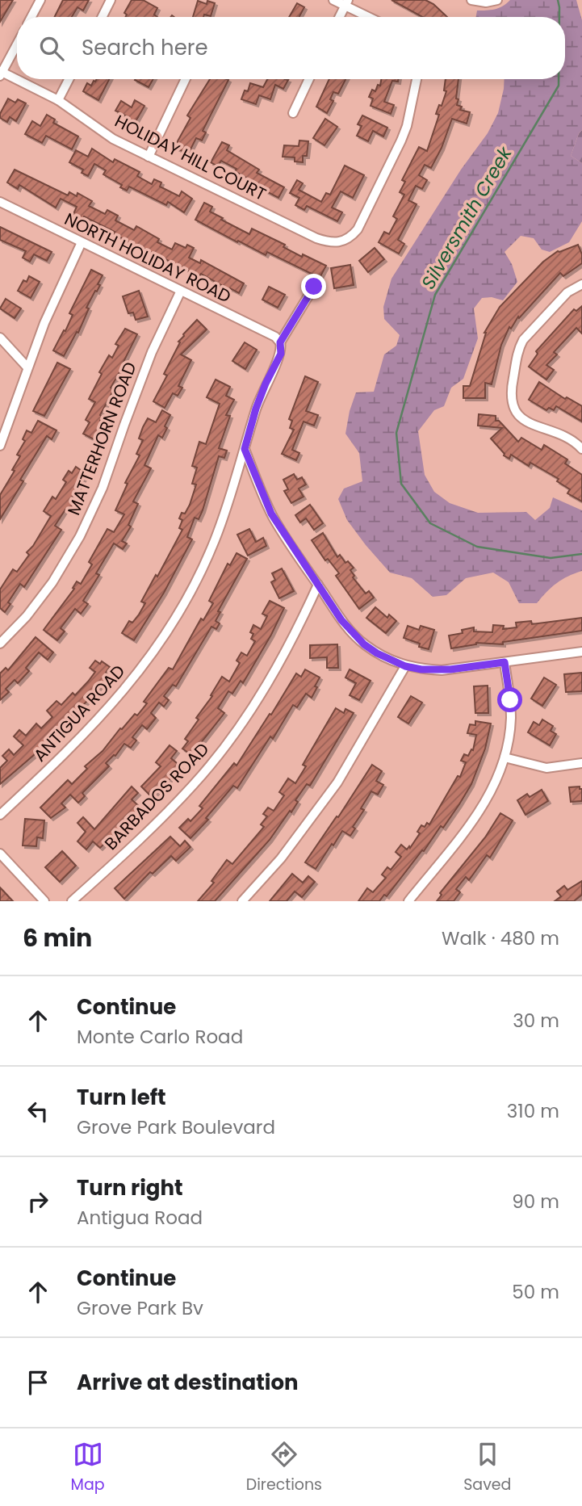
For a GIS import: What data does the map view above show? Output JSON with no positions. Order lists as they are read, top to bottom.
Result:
{
  "streets": {
    "street": [
      "HOLIDAY HILL COURT",
      "NORTH HOLIDAY ROAD",
      "MATTERHORN ROAD",
      "ANTIGUA ROAD",
      "BARBADOS ROAD"
    ]
  },
  "crossings": [
    ["NORTH HOLIDAY ROAD", "MATTERHORN ROAD"],
    ["NORTH HOLIDAY ROAD", "ANTIGUA ROAD"]
  ],
  "water": ["Silversmith Creek"],
  "page": {
    "search": "Search here",
    "heading": ["6 min", "Walk · 480 m"],
    "list": [
      ["Continue", "Monte Carlo Road", "30 m"],
      ["Turn left", "Grove Park Boulevard", "310 m"],
      ["Turn right", "Antigua Road", "90 m"],
      ["Continue", "Grove Park Bv", "50 m"],
      "Arrive at destination"
    ],
    "nav": ["Map", "Directions", "Saved"]
  }
}
